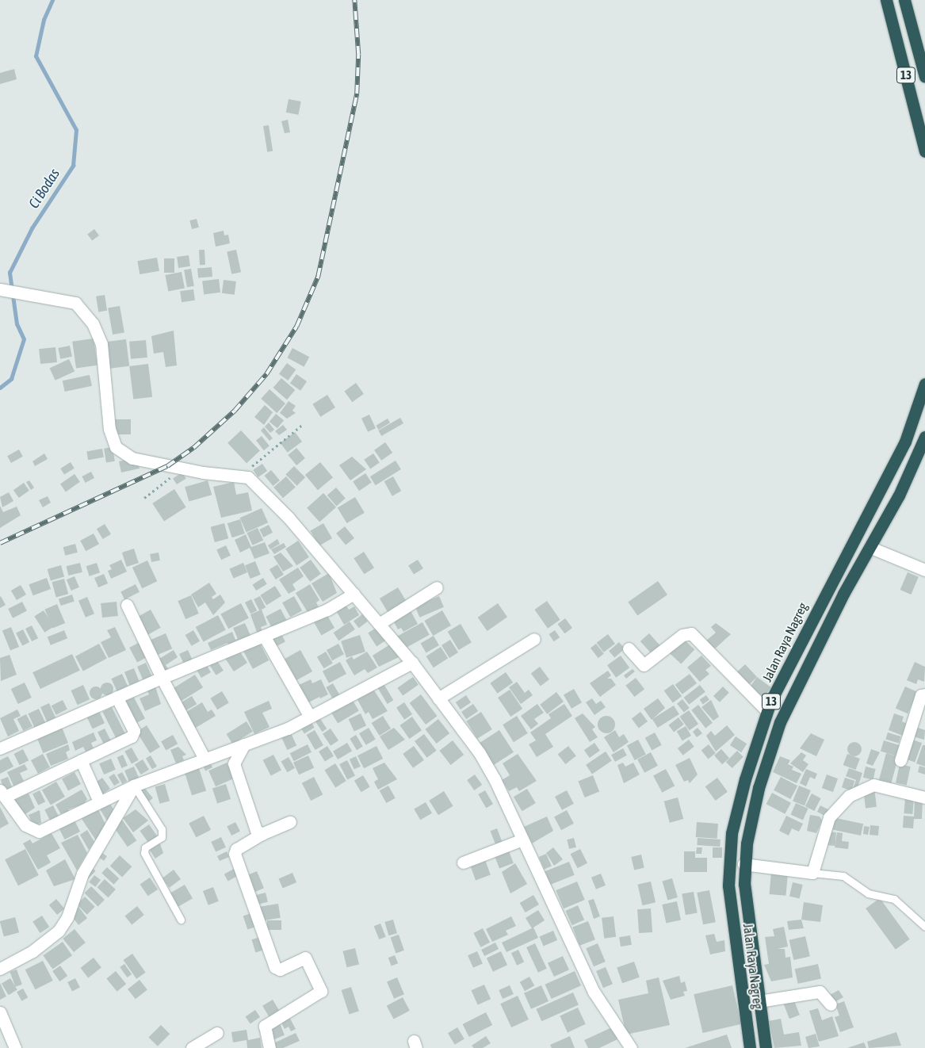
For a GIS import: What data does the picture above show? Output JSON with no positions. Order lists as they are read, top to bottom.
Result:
{
  "streets": {
    "highway": ["13", "Jalan Raya Nagreg"]
  },
  "water": ["Ci Bodas"]
}
